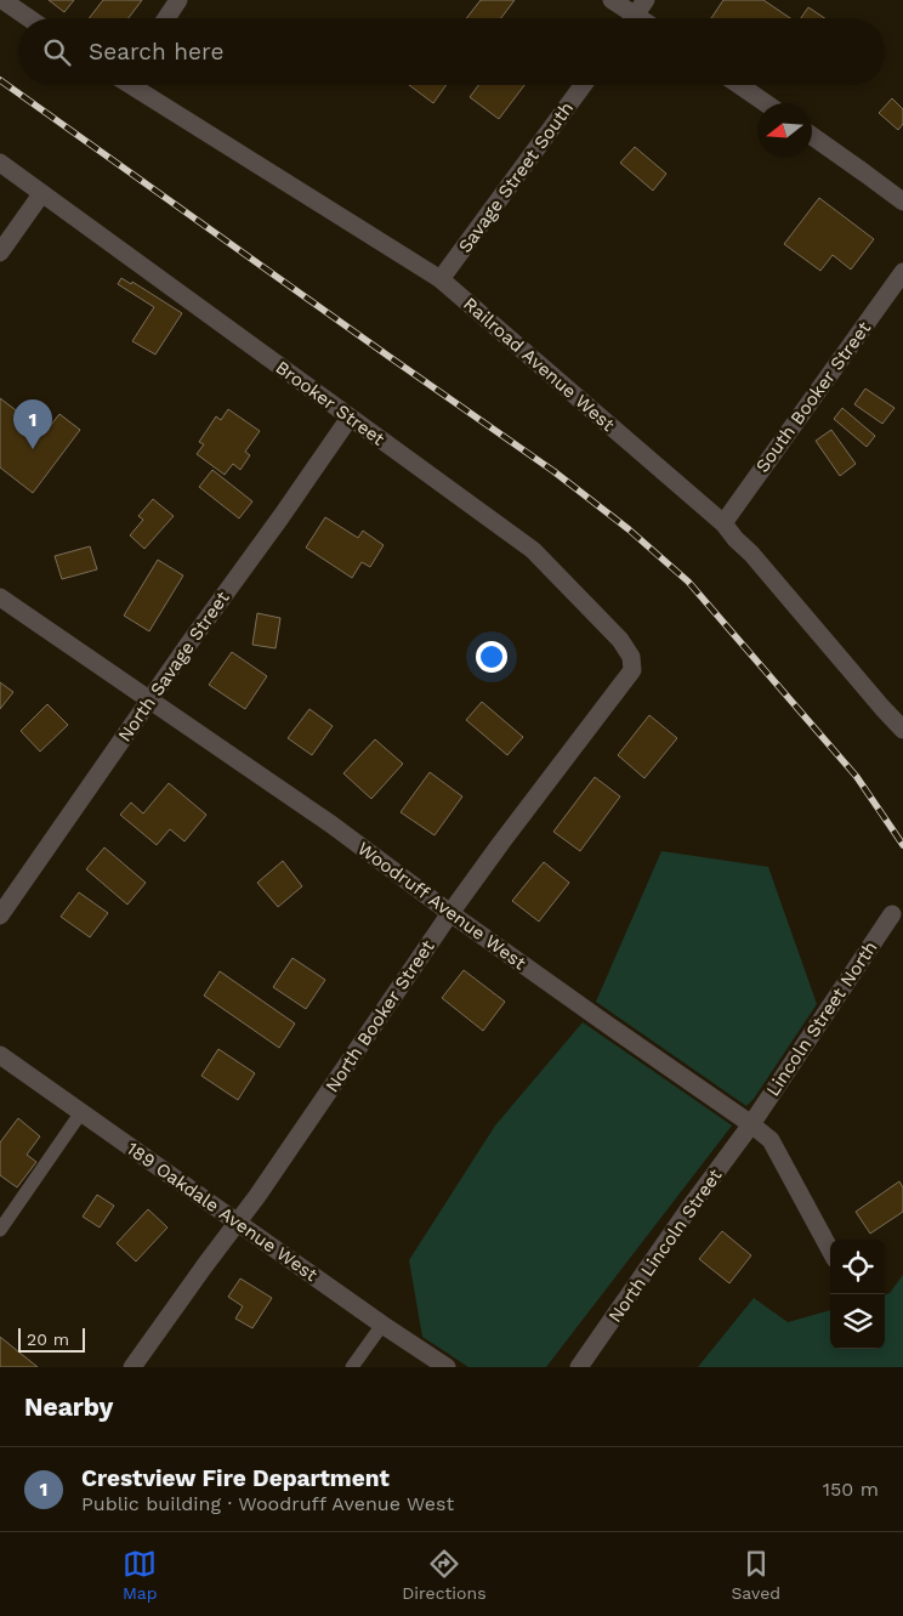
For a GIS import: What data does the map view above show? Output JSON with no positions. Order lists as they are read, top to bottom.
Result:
{
  "streets": {
    "street": [
      "Savage Street South",
      "Railroad Avenue West",
      "South Booker Street",
      "Brooker Street",
      "North Savage Street",
      "Woodruff Avenue West",
      "North Booker Street",
      "Lincoln Street North",
      "189 Oakdale Avenue West",
      "North Lincoln Street"
    ]
  },
  "crossings": [
    ["Savage Street South", "Railroad Avenue West"],
    ["Railroad Avenue West", "South Booker Street"],
    ["Brooker Street", "North Savage Street"],
    ["Brooker Street", "North Booker Street"],
    ["North Savage Street", "Woodruff Avenue West"],
    ["Woodruff Avenue West", "North Booker Street"],
    ["Woodruff Avenue West", "Lincoln Street North"],
    ["Woodruff Avenue West", "North Lincoln Street"],
    ["North Booker Street", "189 Oakdale Avenue West"],
    ["Lincoln Street North", "North Lincoln Street"]
  ],
  "scale_bar": "20 m",
  "north": "left",
  "page": {
    "search": "Search here",
    "pins": "1",
    "scale": "20 m",
    "heading": "Nearby",
    "list": [
      {
        "mark": "1",
        "name": "Crestview Fire Department",
        "note": "Public building · Woodruff Avenue West",
        "value": "150 m"
      }
    ],
    "nav": ["Map", "Directions", "Saved"]
  }
}
